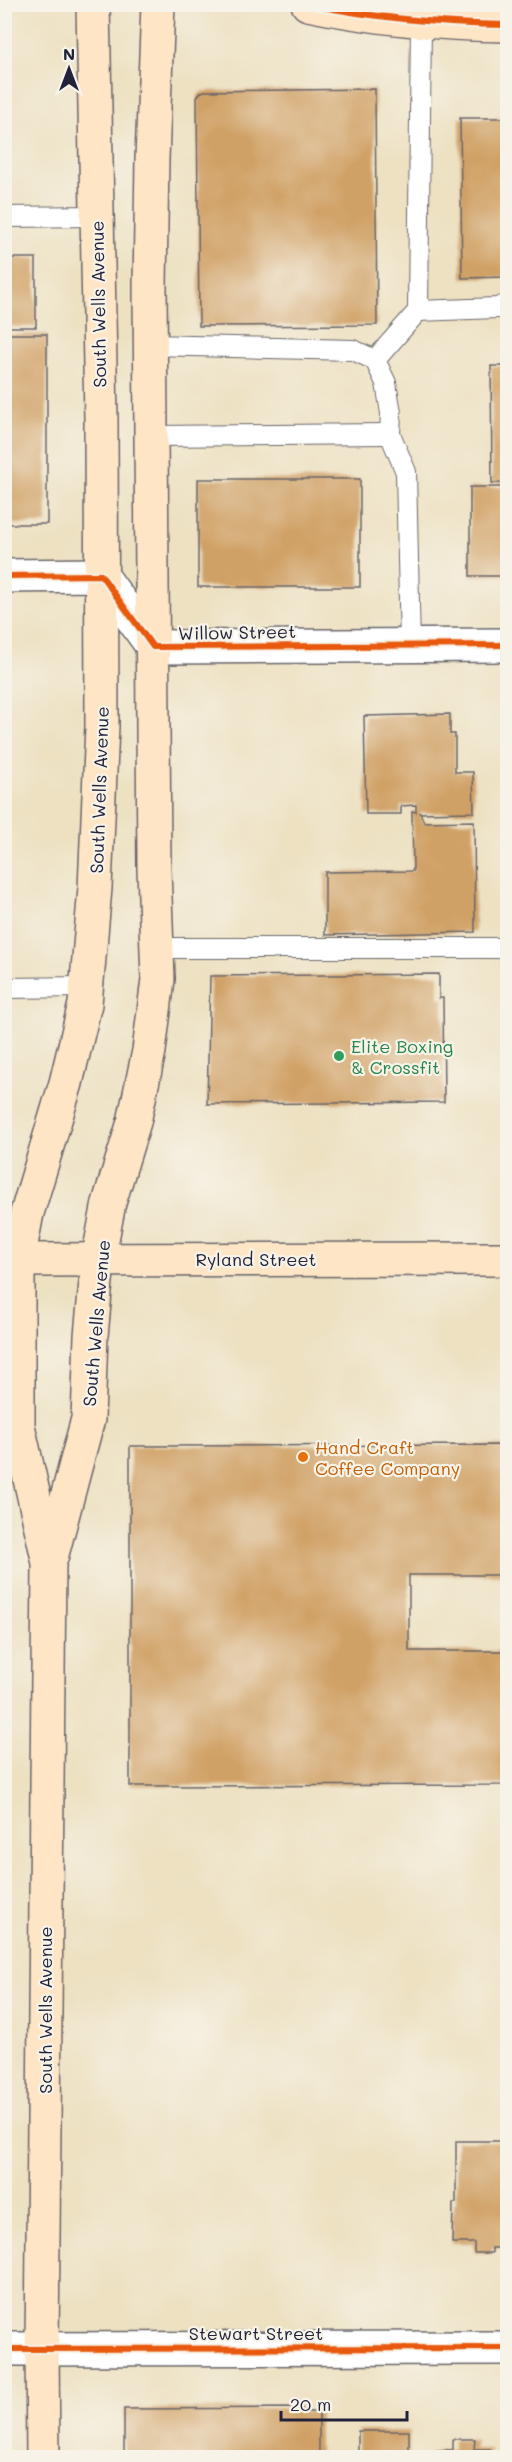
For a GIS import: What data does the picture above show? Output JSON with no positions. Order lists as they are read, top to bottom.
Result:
{
  "streets": {
    "main road": ["South Wells Avenue", "Ryland Street"],
    "street": ["Willow Street", "Stewart Street"]
  },
  "crossings": [
    ["South Wells Avenue", "Willow Street"],
    ["South Wells Avenue", "Ryland Street"],
    ["South Wells Avenue", "Stewart Street"]
  ],
  "places": ["Elite Boxing & Crossfit", "Hand Craft Coffee Company"],
  "scale_bar": "20 m",
  "north": "top"
}
